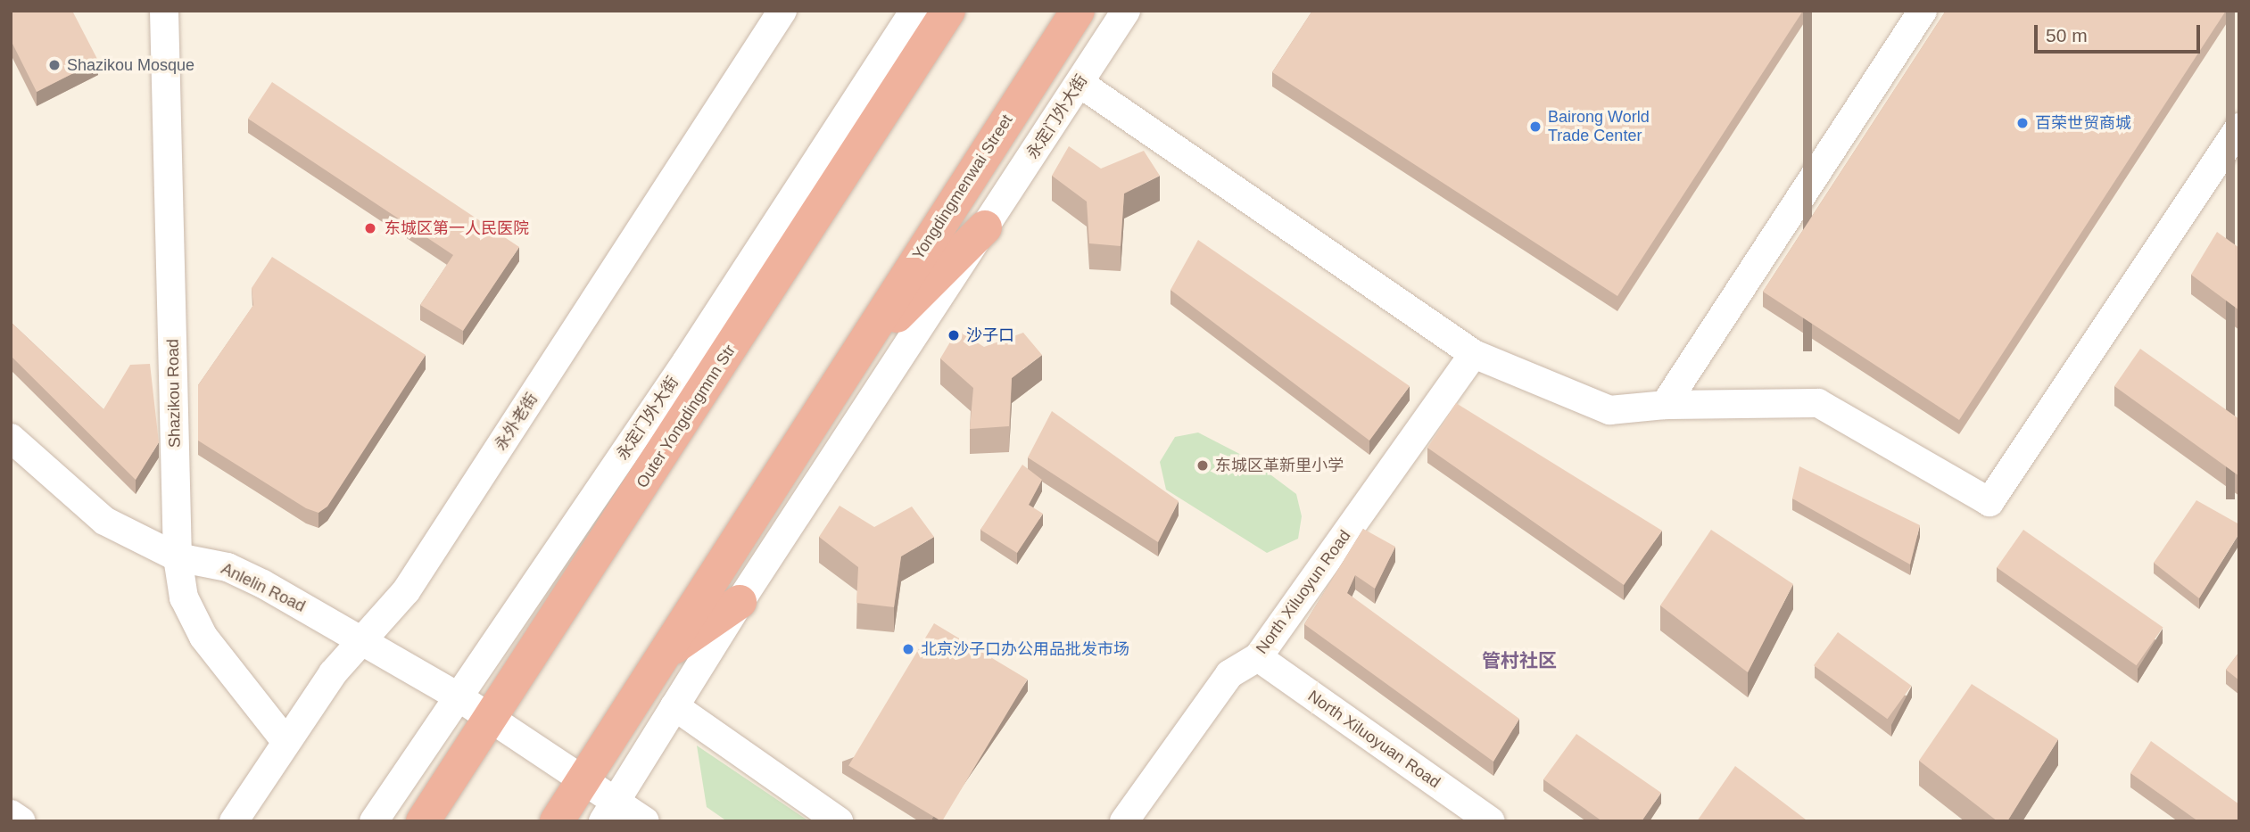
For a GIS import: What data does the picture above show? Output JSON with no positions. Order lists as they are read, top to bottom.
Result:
{
  "streets": {
    "highway": ["Yongdingmenwai Street", "Outer Yongdingmnn Str"],
    "street": [
      "永定门外大街",
      "Shazikou Road",
      "永外老街",
      "Anlelin Road",
      "North Xiluoyun Road",
      "North Xiluoyuan Road"
    ]
  },
  "crossings": [
    ["永定门外大街", "Anlelin Road"],
    ["Shazikou Road", "永外老街"],
    ["Shazikou Road", "Anlelin Road"],
    ["Outer Yongdingmnn Str", "Anlelin Road"],
    ["永外老街", "Anlelin Road"],
    ["North Xiluoyun Road", "North Xiluoyuan Road"]
  ],
  "districts": ["管村社区"],
  "places": [
    "Shazikou Mosque",
    "百荣世贸商城",
    "Bairong World Trade Center",
    "东城区第一人民医院",
    "沙子口",
    "东城区革新里小学",
    "北京沙子口办公用品批发市场"
  ],
  "scale_bar": "50 m"
}
